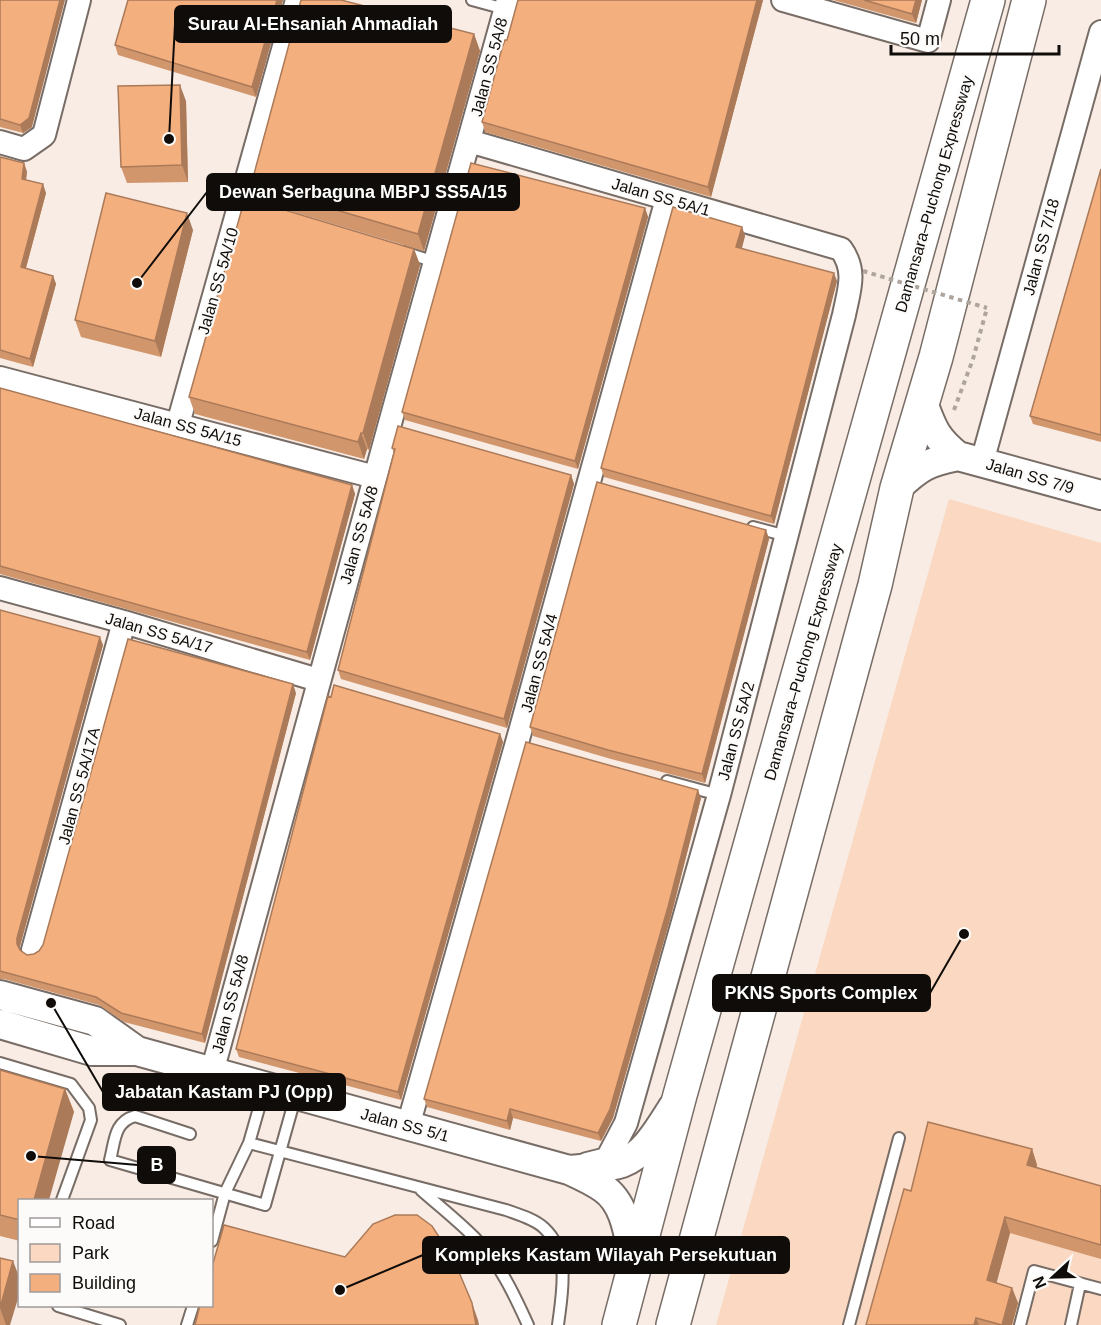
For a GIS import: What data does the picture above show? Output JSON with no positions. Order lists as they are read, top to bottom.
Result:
{
  "streets": {
    "highway": ["Damansara–Puchong Expressway"],
    "street": [
      "Jalan SS 5A/8",
      "Jalan SS 5A/1",
      "Jalan SS 7/18",
      "Jalan SS 5A/10",
      "Jalan SS 5A/15",
      "Jalan SS 7/9",
      "Jalan SS 5A/17",
      "Jalan SS 5A/4",
      "Jalan SS 5A/2",
      "Jalan SS 5A/17A",
      "Jalan SS 5/1"
    ]
  },
  "crossings": [
    ["Jalan SS 5A/8", "Jalan SS 5A/1"],
    ["Jalan SS 5A/8", "Jalan SS 5A/15"],
    ["Jalan SS 5A/8", "Jalan SS 5A/17"],
    ["Jalan SS 5A/8", "Jalan SS 5/1"],
    ["Damansara–Puchong Expressway", "Jalan SS 5/1"],
    ["Jalan SS 5A/1", "Jalan SS 5A/4"],
    ["Jalan SS 5A/1", "Jalan SS 5A/2"],
    ["Jalan SS 7/18", "Jalan SS 7/9"],
    ["Jalan SS 5A/10", "Jalan SS 5A/15"],
    ["Jalan SS 5A/17", "Jalan SS 5A/17A"],
    ["Jalan SS 5A/4", "Jalan SS 5/1"],
    ["Jalan SS 5A/2", "Jalan SS 5/1"]
  ],
  "places": [
    "Surau Al-Ehsaniah Ahmadiah",
    "Dewan Serbaguna MBPJ SS5A/15",
    "PKNS Sports Complex",
    "Jabatan Kastam PJ (Opp)",
    "B",
    "Kompleks Kastam Wilayah Persekutuan"
  ],
  "legend": ["Road", "Park", "Building"],
  "scale_bar": "50 m",
  "north": "left"
}
